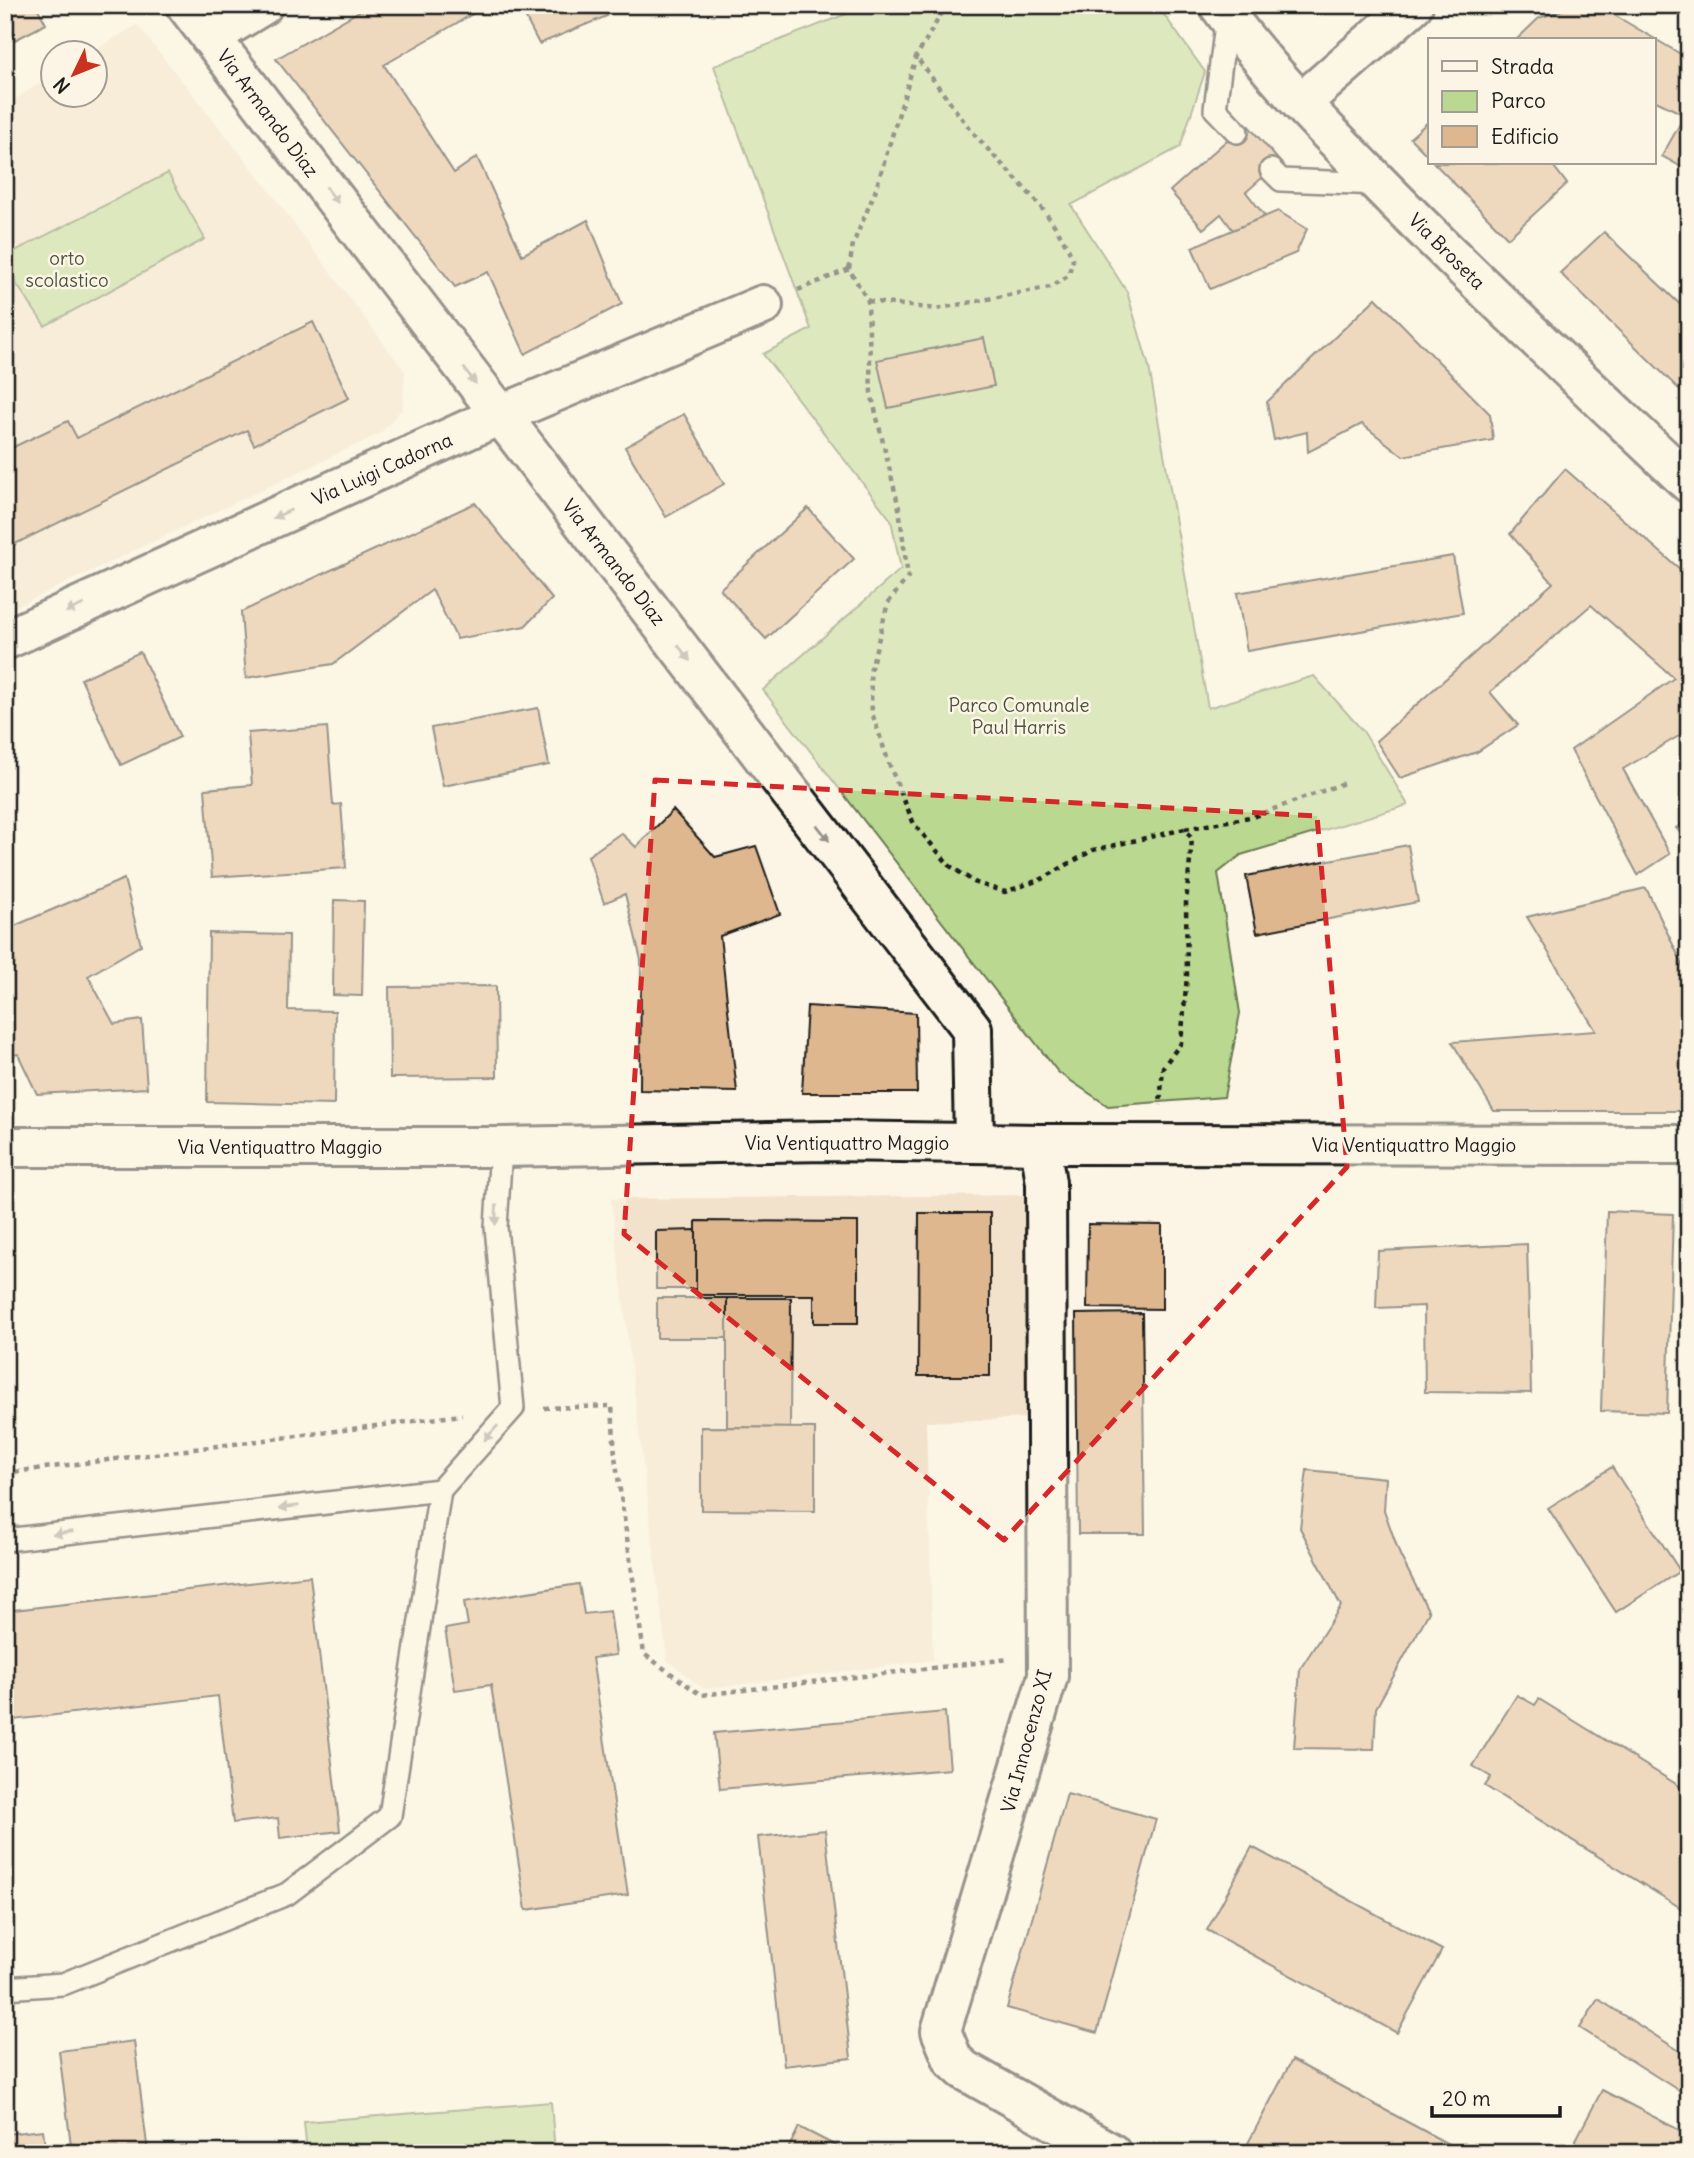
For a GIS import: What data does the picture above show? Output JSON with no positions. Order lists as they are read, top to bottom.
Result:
{
  "streets": {
    "street": [
      "Via Armando Diaz",
      "Via Broseta",
      "Via Luigi Cadorna",
      "Via Ventiquattro Maggio",
      "Via Innocenzo XI"
    ]
  },
  "crossings": [
    ["Via Armando Diaz", "Via Luigi Cadorna"],
    ["Via Armando Diaz", "Via Ventiquattro Maggio"],
    ["Via Ventiquattro Maggio", "Via Innocenzo XI"]
  ],
  "one_way": ["Via Armando Diaz", "Via Luigi Cadorna"],
  "parks": ["orto scolastico", "Parco Comunale Paul Harris"],
  "legend": ["Strada", "Parco", "Edificio"],
  "scale_bar": "20 m",
  "north": "bottom left"
}
